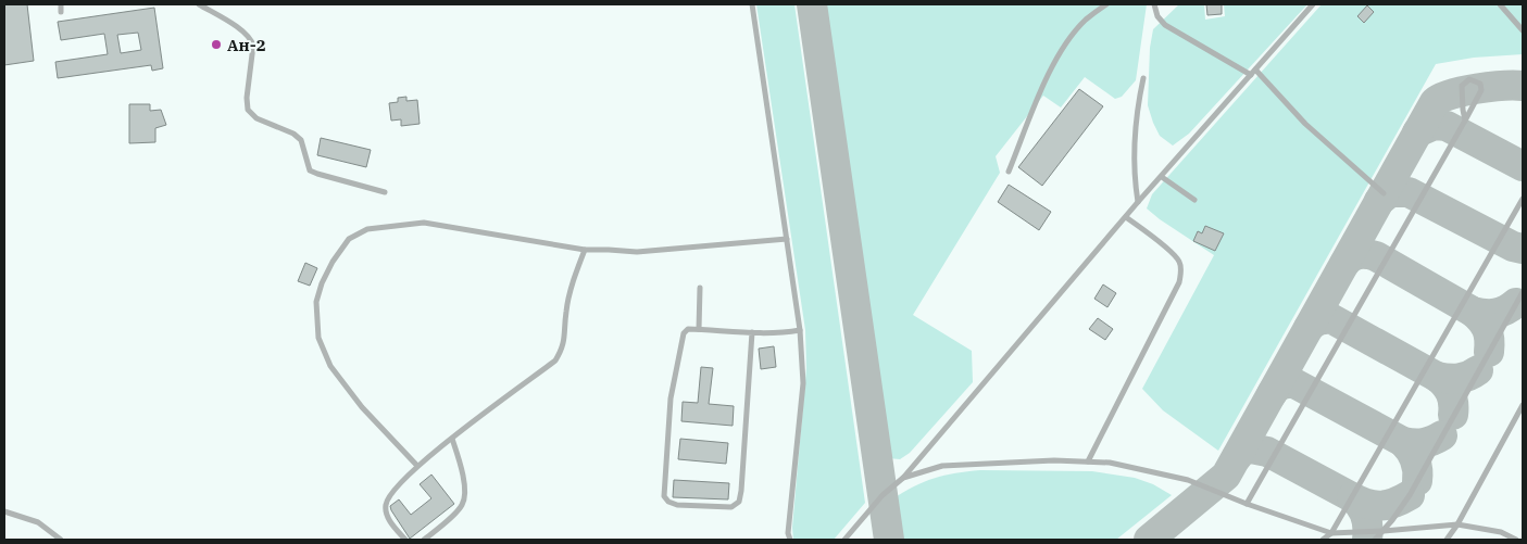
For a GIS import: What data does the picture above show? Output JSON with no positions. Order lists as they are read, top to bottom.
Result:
{
  "places": ["Ан-2"]
}
